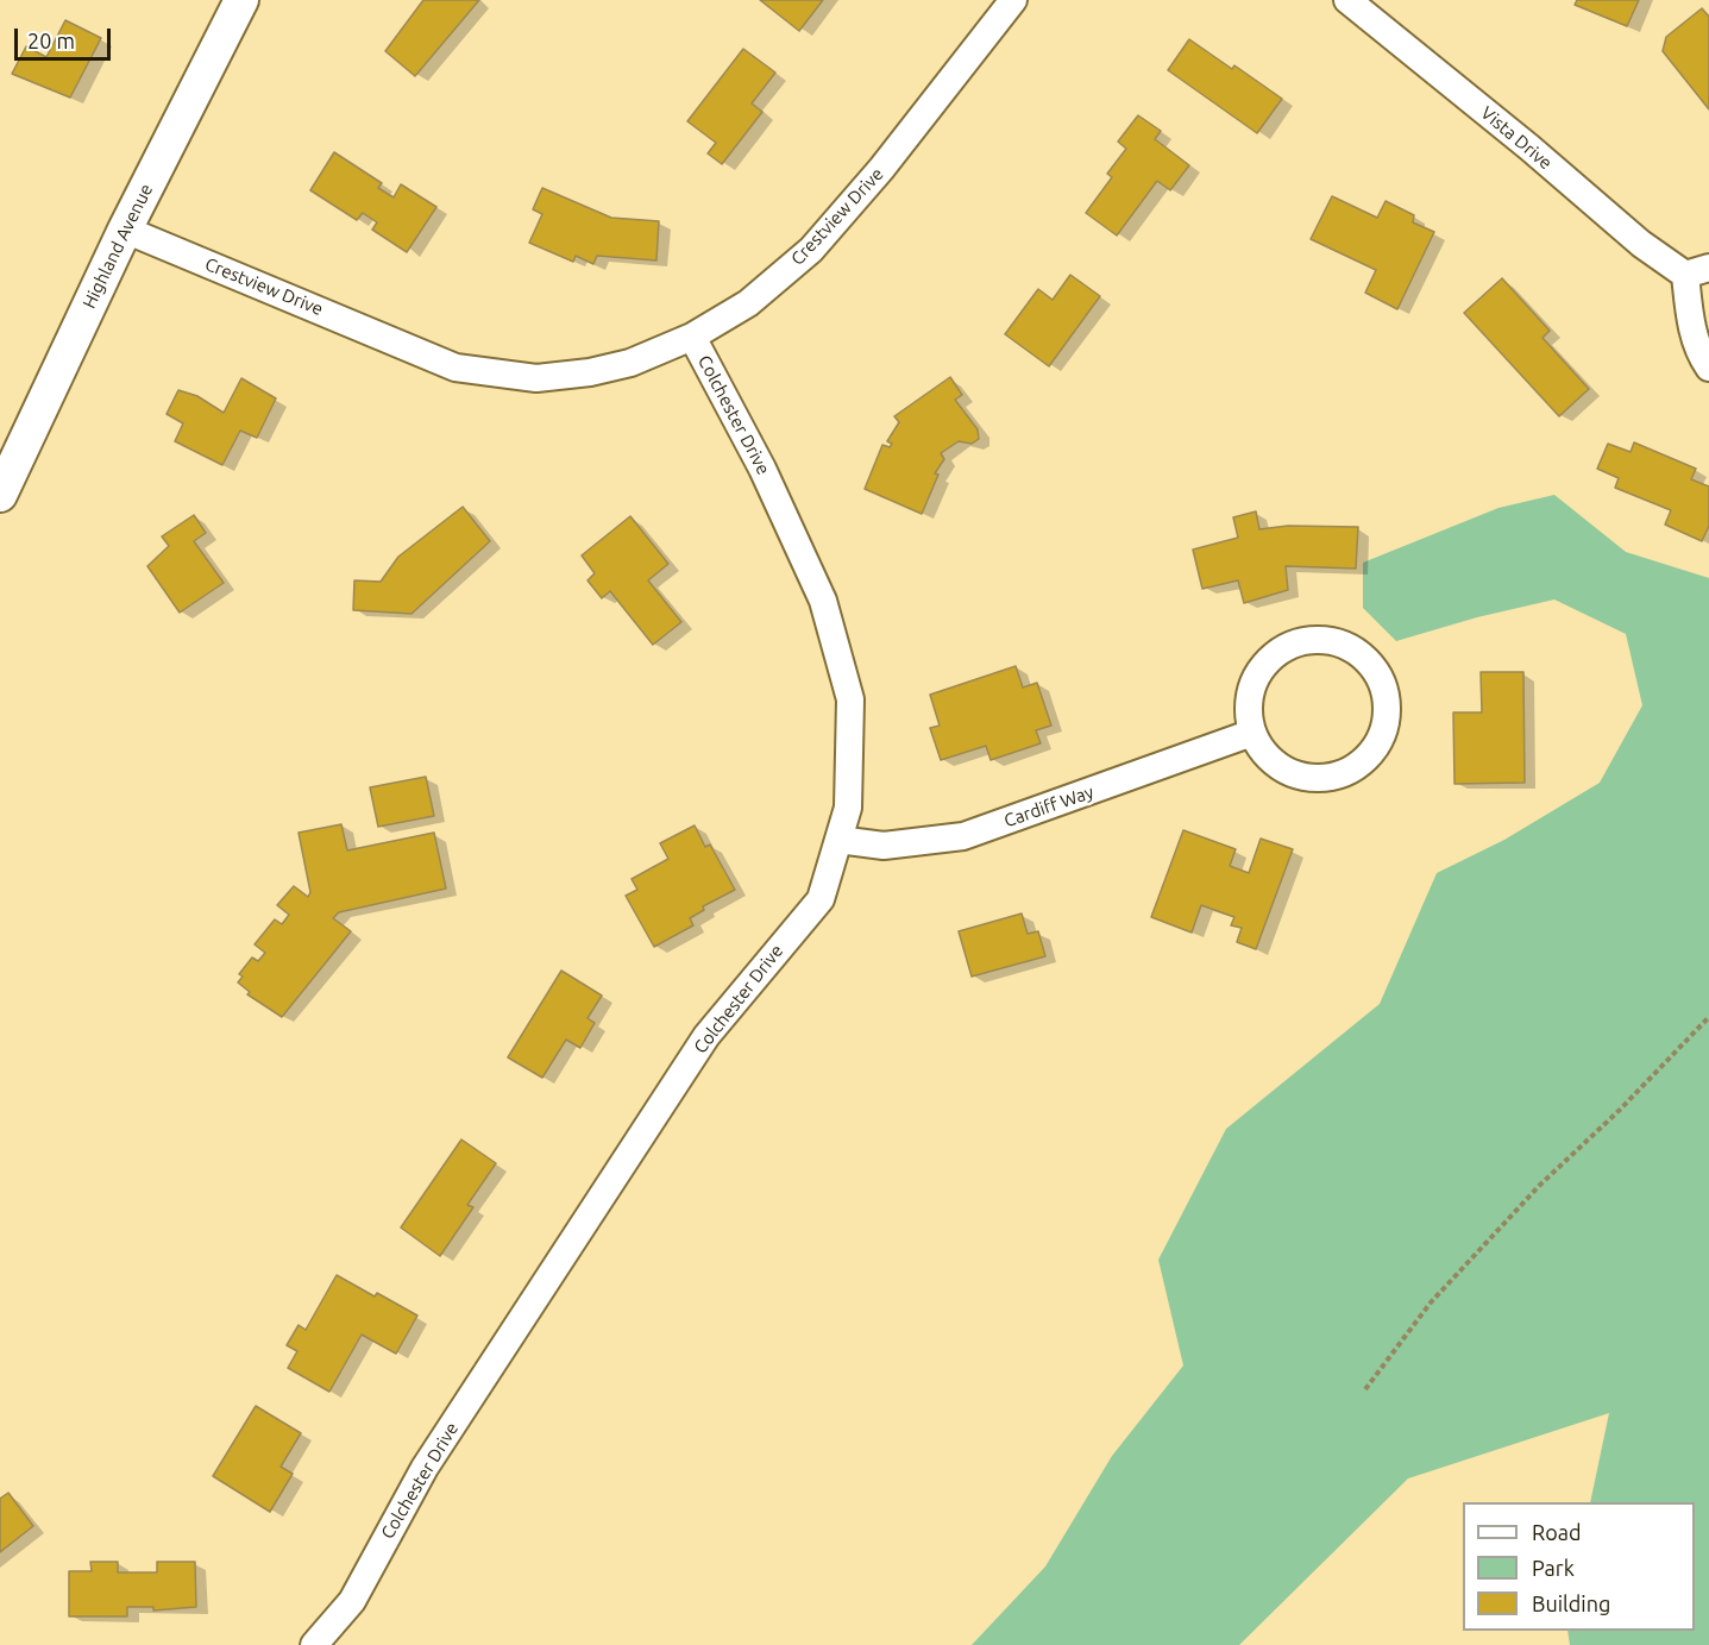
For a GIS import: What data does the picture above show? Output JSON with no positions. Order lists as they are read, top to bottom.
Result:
{
  "streets": {
    "street": [
      "Vista Drive",
      "Crestview Drive",
      "Highland Avenue",
      "Colchester Drive",
      "Cardiff Way"
    ]
  },
  "crossings": [
    ["Crestview Drive", "Highland Avenue"],
    ["Crestview Drive", "Colchester Drive"],
    ["Colchester Drive", "Cardiff Way"]
  ],
  "legend": ["Road", "Park", "Building"],
  "scale_bar": "20 m"
}
